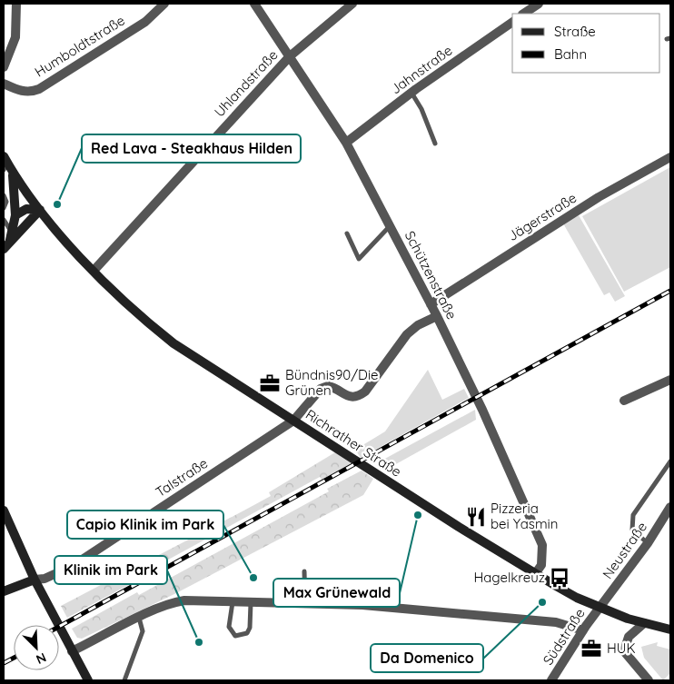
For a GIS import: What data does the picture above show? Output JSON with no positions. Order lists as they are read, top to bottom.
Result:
{
  "streets": {
    "main road": ["Richrather Straße"],
    "street": [
      "Humboldtstraße",
      "Jahnstraße",
      "Uhlandstraße",
      "Jägerstraße",
      "Schützenstraße",
      "Talstraße",
      "Neustraße",
      "Südstraße"
    ]
  },
  "crossings": [
    ["Jahnstraße", "Schützenstraße"],
    ["Uhlandstraße", "Schützenstraße"],
    ["Uhlandstraße", "Richrather Straße"],
    ["Jägerstraße", "Schützenstraße"],
    ["Schützenstraße", "Richrather Straße"],
    ["Schützenstraße", "Talstraße"],
    ["Richrather Straße", "Talstraße"],
    ["Richrather Straße", "Neustraße"],
    ["Richrather Straße", "Südstraße"],
    ["Neustraße", "Südstraße"]
  ],
  "places": {
    "other": [
      "Red Lava - Steakhaus Hilden",
      "Max Grünewald",
      "Capio Klinik im Park",
      "Da Domenico",
      "Klinik im Park"
    ],
    "office": ["Bündnis90/Die Grünen", "HUK"],
    "restaurant": ["Pizzeria bei Yasmin"],
    "bus stop": ["Hagelkreuz"]
  },
  "legend": ["Straße", "Bahn"],
  "north": "bottom right"
}
